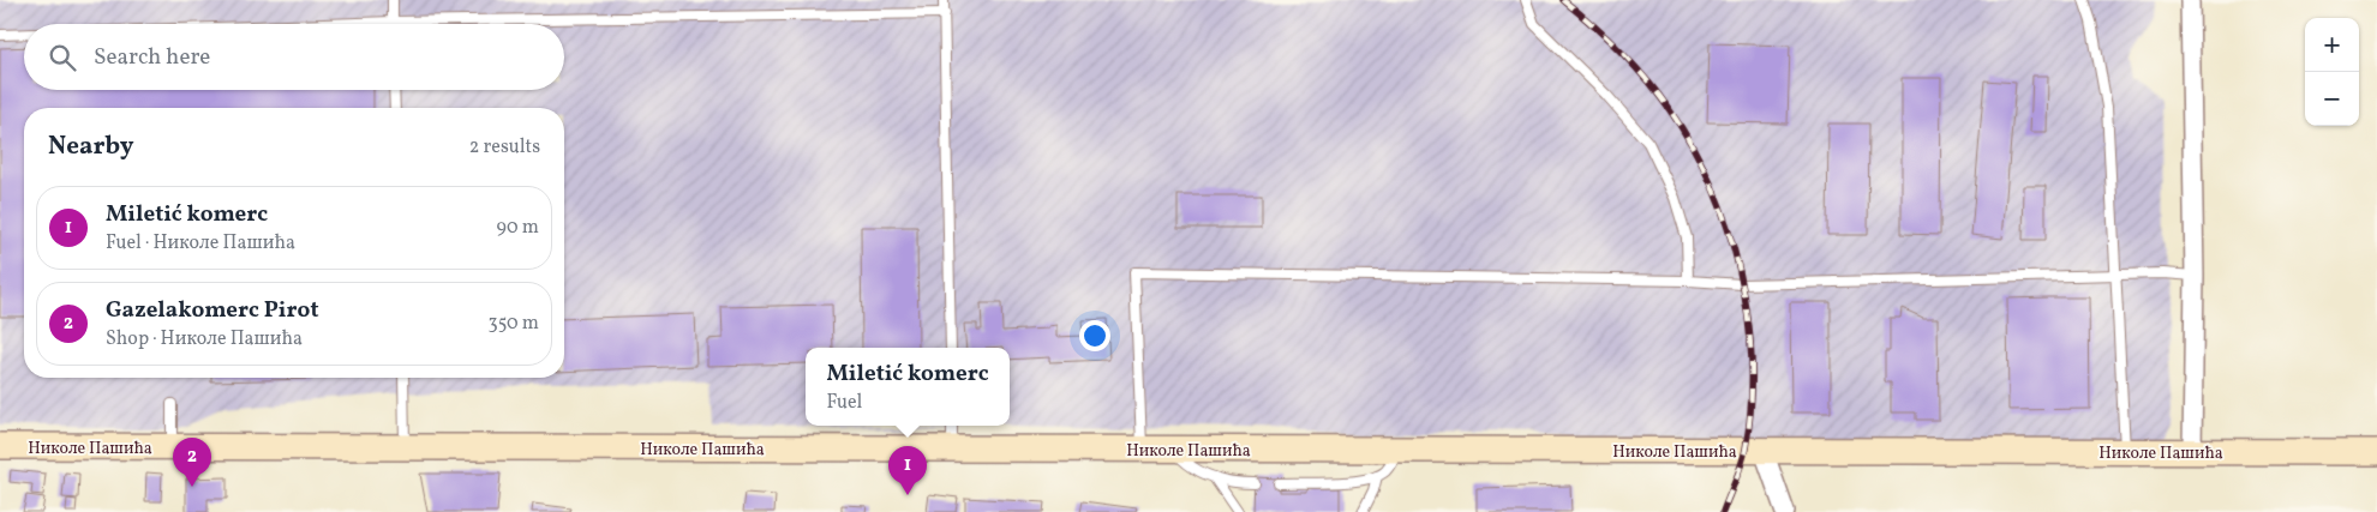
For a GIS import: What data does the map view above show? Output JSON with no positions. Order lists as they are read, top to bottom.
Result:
{
  "streets": {
    "main road": ["Николе Пашића"]
  },
  "page": {
    "map_buttons": ["+", "−"],
    "search": "Search here",
    "heading": ["Nearby", "2 results"],
    "list": [
      {
        "mark": "1",
        "name": "Miletić komerc",
        "note": "Fuel · Николе Пашића",
        "value": "90 m"
      },
      {
        "mark": "2",
        "name": "Gazelakomerc Pirot",
        "note": "Shop · Николе Пашића",
        "value": "350 m"
      }
    ],
    "popup": ["Miletić komerc", "Fuel"],
    "pins": ["2", "1"]
  }
}
